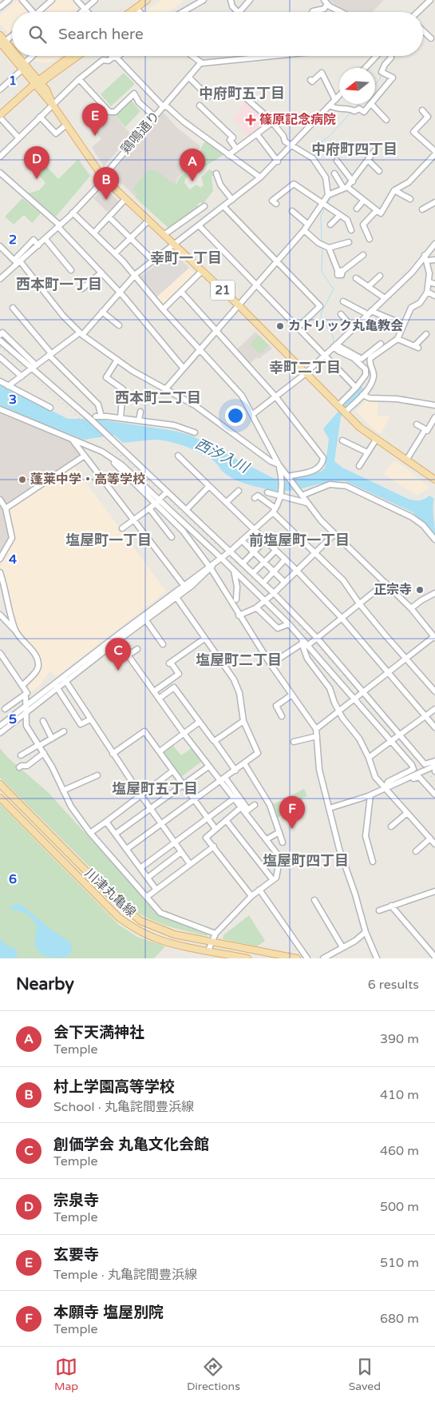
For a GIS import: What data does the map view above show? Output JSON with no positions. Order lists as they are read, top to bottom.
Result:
{
  "streets": {
    "main road": ["21", "川津丸亀線"],
    "street": ["鶏鳴通り"]
  },
  "crossings": [
    ["鶏鳴通り", "21"]
  ],
  "districts": [
    "中府町五丁目",
    "中府町四丁目",
    "幸町一丁目",
    "西本町一丁目",
    "幸町二丁目",
    "西本町二丁目",
    "塩屋町一丁目",
    "前塩屋町一丁目",
    "塩屋町二丁目",
    "塩屋町五丁目",
    "塩屋町四丁目"
  ],
  "water": ["西汐入川"],
  "places": {
    "health": ["篠原記念病院"],
    "other": ["カトリック丸亀教会", "蓬莱中学・高等学校", "正宗寺"]
  },
  "north": "left",
  "page": {
    "search": "Search here",
    "pins": [
      "E",
      "D",
      "A",
      "B",
      "C",
      "F"
    ],
    "heading": ["Nearby", "6 results"],
    "list": [
      {
        "mark": "A",
        "name": "会下天満神社",
        "note": "Temple",
        "value": "390 m"
      },
      {
        "mark": "B",
        "name": "村上学園高等学校",
        "note": "School · 丸亀詫間豊浜線",
        "value": "410 m"
      },
      {
        "mark": "C",
        "name": "創価学会 丸亀文化会館",
        "note": "Temple",
        "value": "460 m"
      },
      {
        "mark": "D",
        "name": "宗泉寺",
        "note": "Temple",
        "value": "500 m"
      },
      {
        "mark": "E",
        "name": "玄要寺",
        "note": "Temple · 丸亀詫間豊浜線",
        "value": "510 m"
      },
      {
        "mark": "F",
        "name": "本願寺 塩屋別院",
        "note": "Temple",
        "value": "680 m"
      }
    ],
    "nav": ["Map", "Directions", "Saved"]
  },
  "grid": {
    "rows": [
      "1",
      "2",
      "3",
      "4",
      "5",
      "6"
    ]
  }
}
